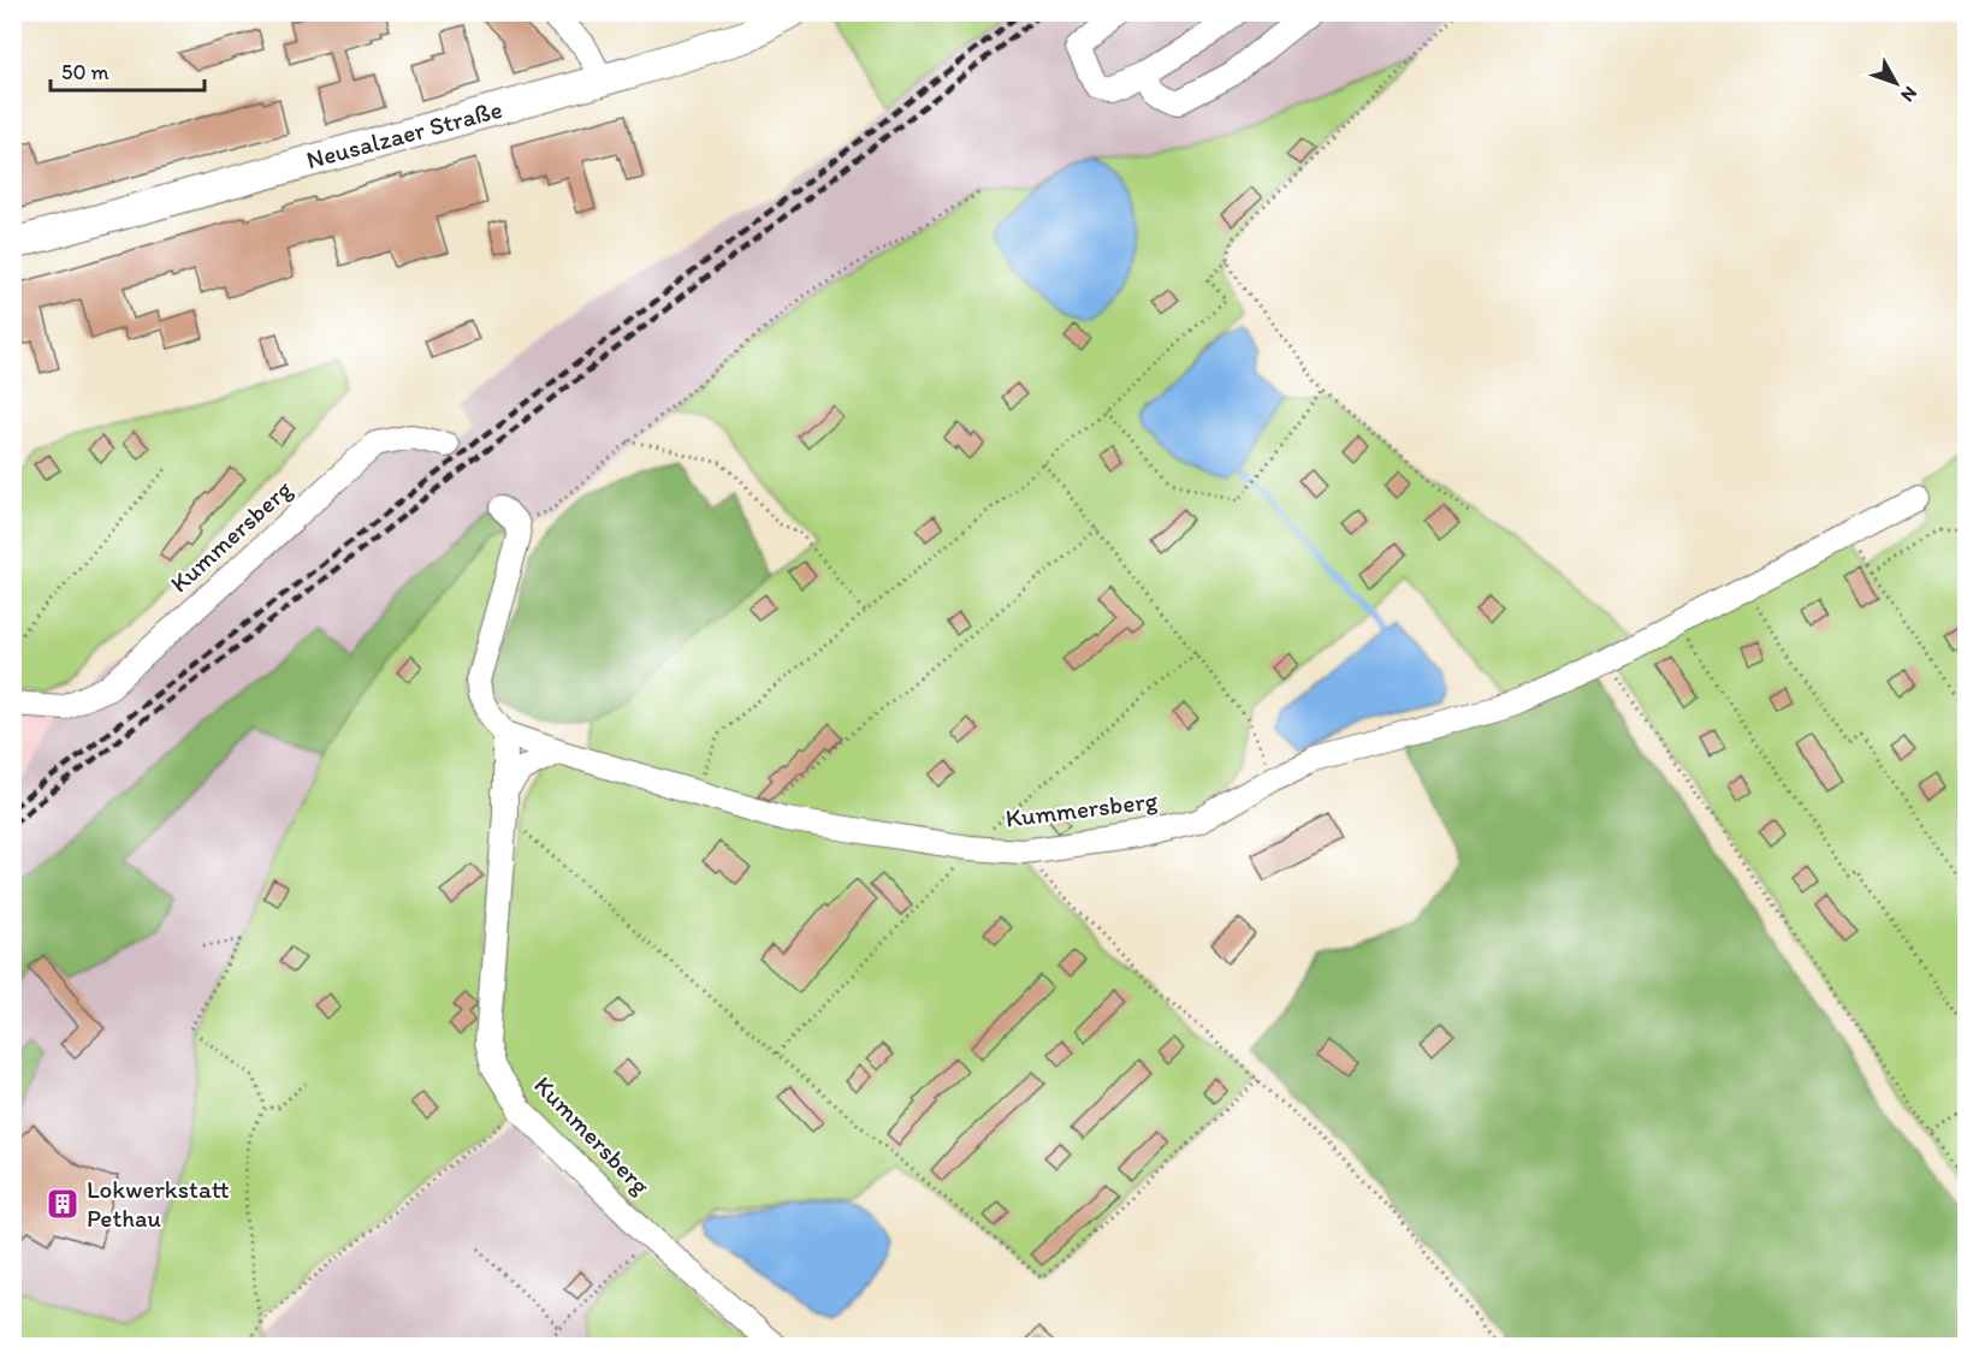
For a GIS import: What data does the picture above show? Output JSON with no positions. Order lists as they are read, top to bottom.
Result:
{
  "streets": {
    "main road": ["Neusalzaer Straße"],
    "street": ["Kummersberg"]
  },
  "places": {
    "building": ["Lokwerkstatt Pethau"]
  },
  "scale_bar": "50 m",
  "north": "bottom right"
}
